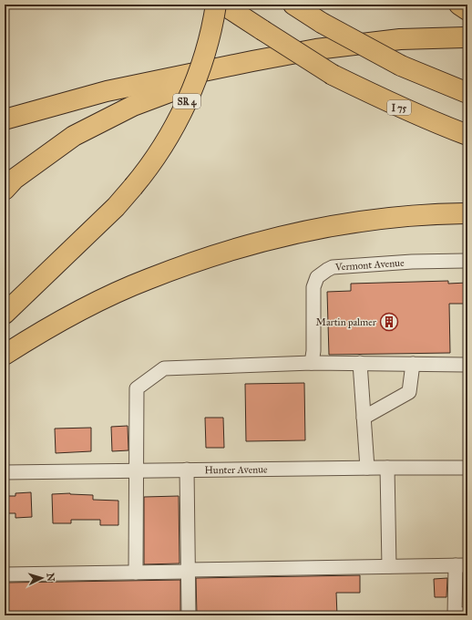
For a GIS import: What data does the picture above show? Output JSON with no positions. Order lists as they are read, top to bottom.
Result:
{
  "streets": {
    "highway": ["SR 4", "I 75"],
    "street": ["Vermont Avenue", "Hunter Avenue"]
  },
  "places": {
    "building": ["Martin palmer"]
  },
  "north": "right"
}
